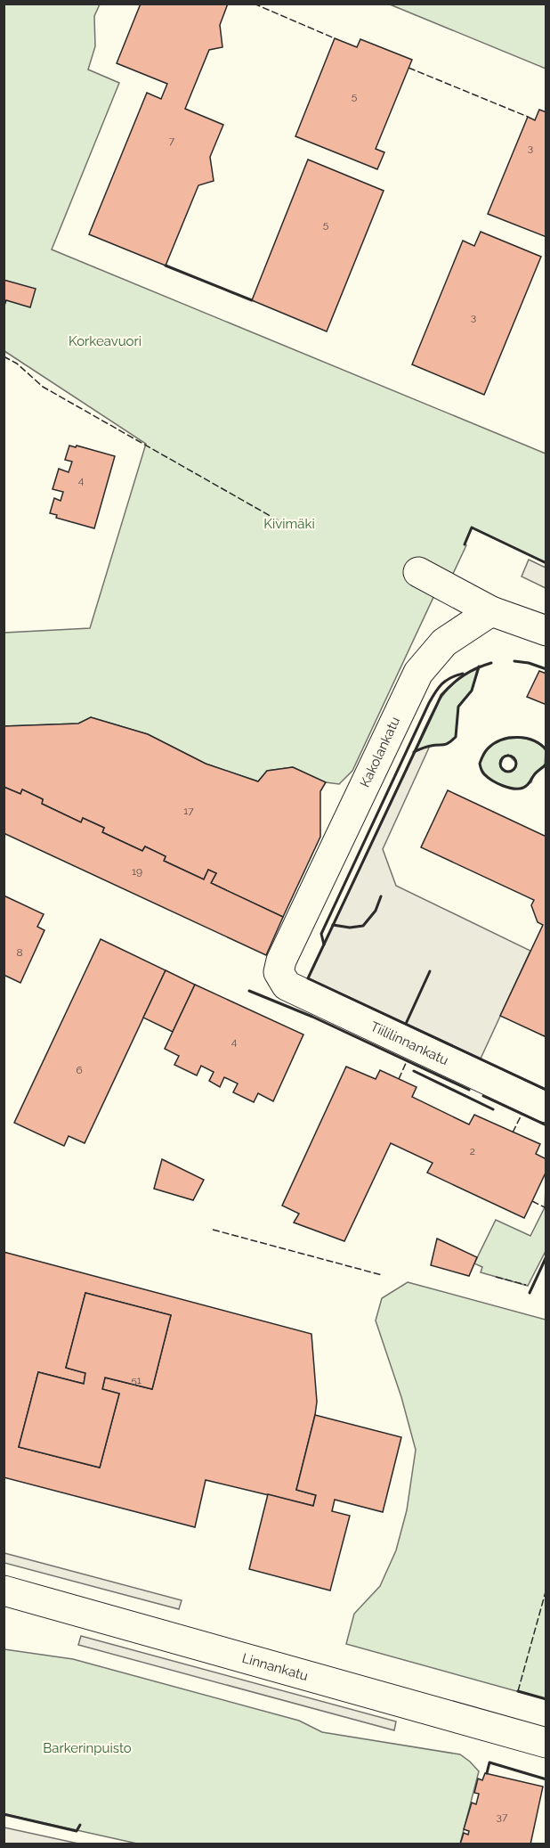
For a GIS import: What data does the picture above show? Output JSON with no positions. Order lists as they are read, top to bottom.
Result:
{
  "streets": {
    "street": ["Kakolankatu", "Tiililinnankatu", "Linnankatu"]
  },
  "crossings": [
    ["Kakolankatu", "Tiililinnankatu"]
  ],
  "parks": ["Korkeavuori", "Kivimäki", "Barkerinpuisto"],
  "house_numbers": [
    "5",
    "7",
    "3",
    "5",
    "3",
    "4",
    "17",
    "19",
    "8",
    "4",
    "6",
    "2",
    "51",
    "37"
  ]
}
